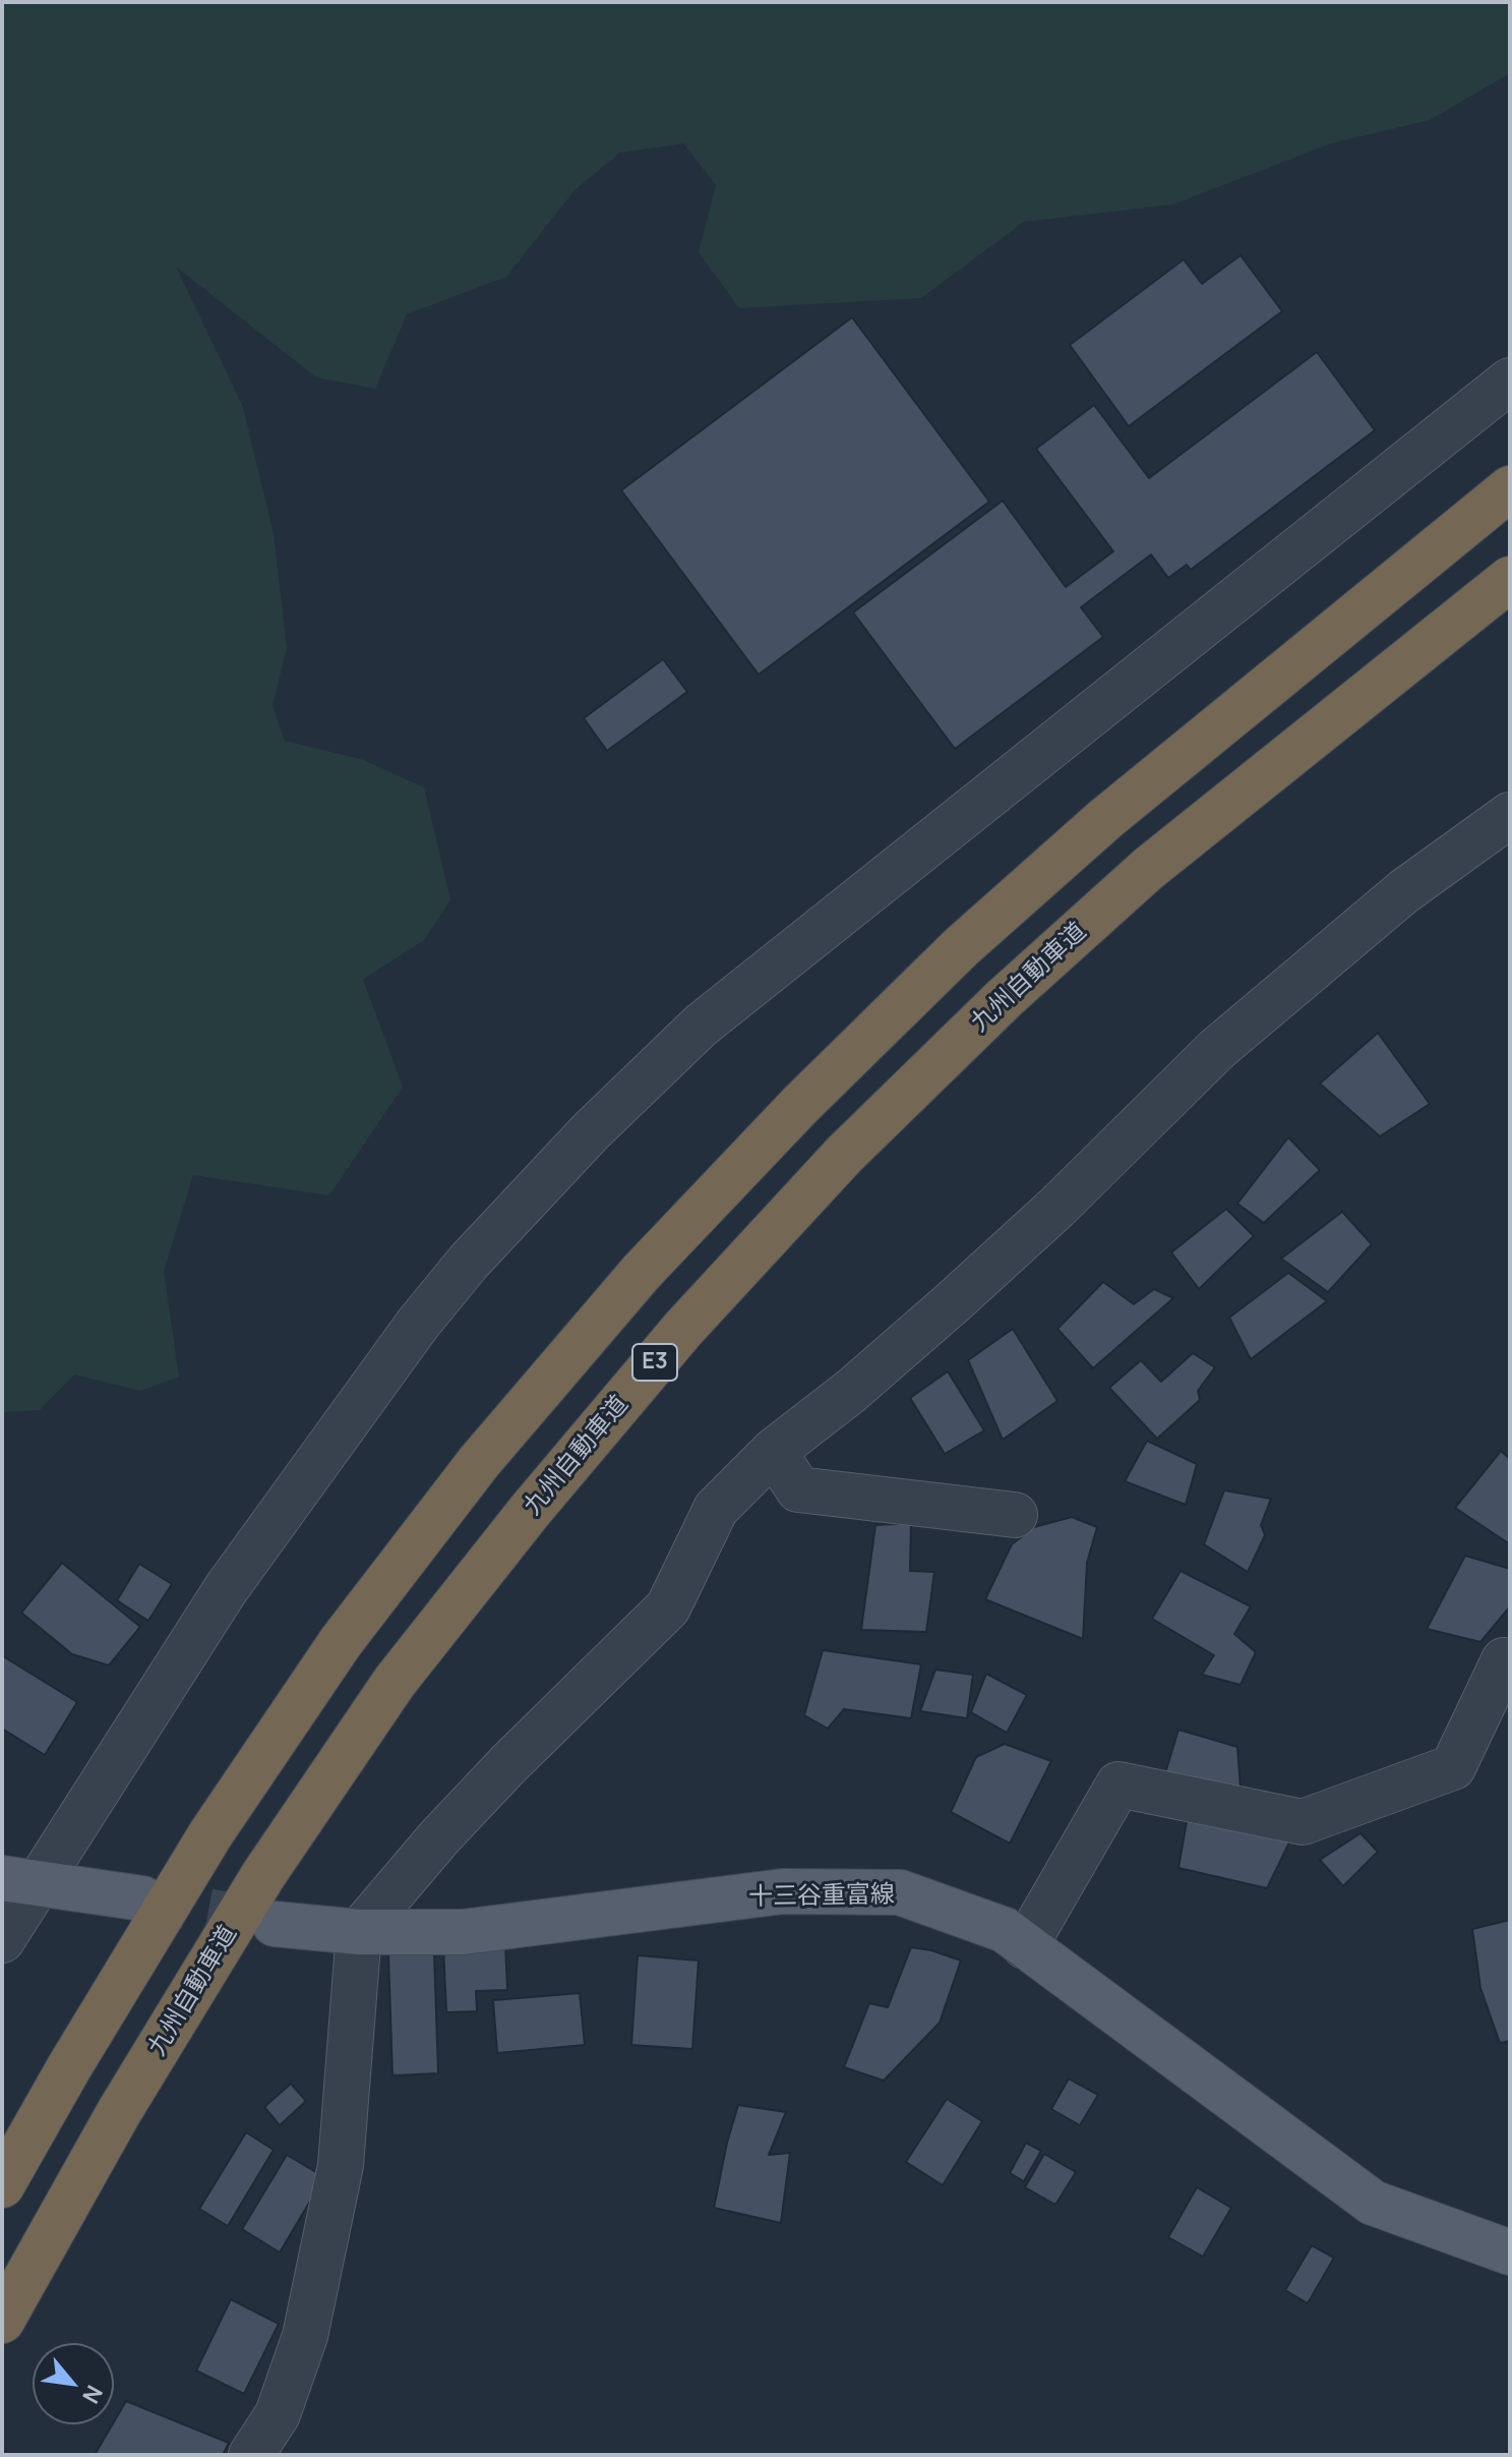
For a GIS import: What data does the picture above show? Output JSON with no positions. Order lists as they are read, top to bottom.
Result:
{
  "streets": {
    "highway": ["九州自動車道", "E3"],
    "main road": ["十三谷重富線"]
  },
  "north": "bottom right"
}
